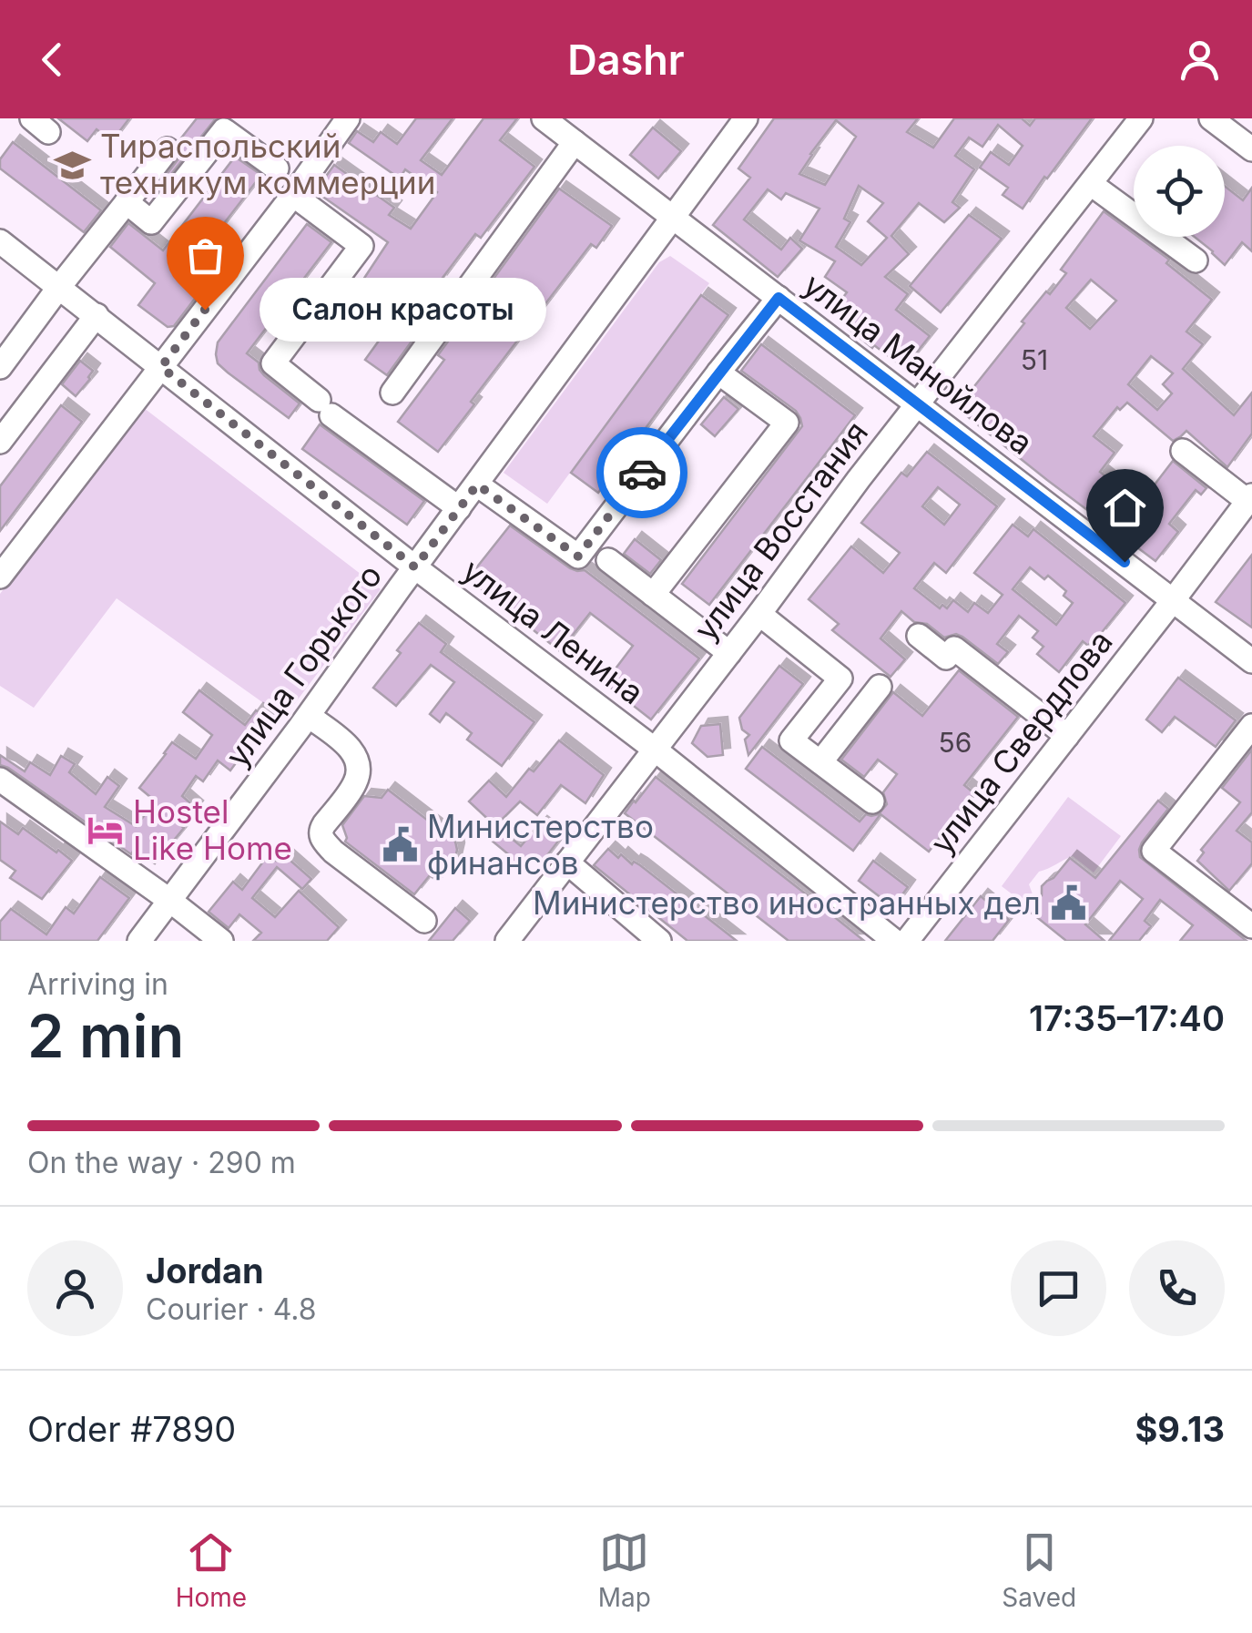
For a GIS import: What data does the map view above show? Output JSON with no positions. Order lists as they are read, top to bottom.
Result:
{
  "streets": {
    "street": [
      "улица Манойлова",
      "улица Восстания",
      "улица Ленина",
      "улица Горького",
      "улица Свердлова"
    ]
  },
  "crossings": [
    ["улица Манойлова", "улица Восстания"],
    ["улица Манойлова", "улица Горького"],
    ["улица Манойлова", "улица Свердлова"],
    ["улица Восстания", "улица Ленина"],
    ["улица Ленина", "улица Горького"]
  ],
  "places": {
    "school or university": ["Тираспольский техникум коммерции"],
    "other": ["Салон красоты"],
    "hotel": ["Hostel Like Home"],
    "public building": ["Министерство финансов", "Министерство иностранных дел"]
  },
  "house_numbers": ["51", "56"],
  "page": {
    "header": "Dashr",
    "bubble": "Салон красоты",
    "heading": ["2 min", "Arriving in", "17:35–17:40"],
    "panel": [
      "Jordan",
      "Courier · 4.8",
      "Order #7890",
      "$9.13"
    ],
    "bar": "On the way · 290 m",
    "tabs": ["Home", "Map", "Saved"]
  }
}
